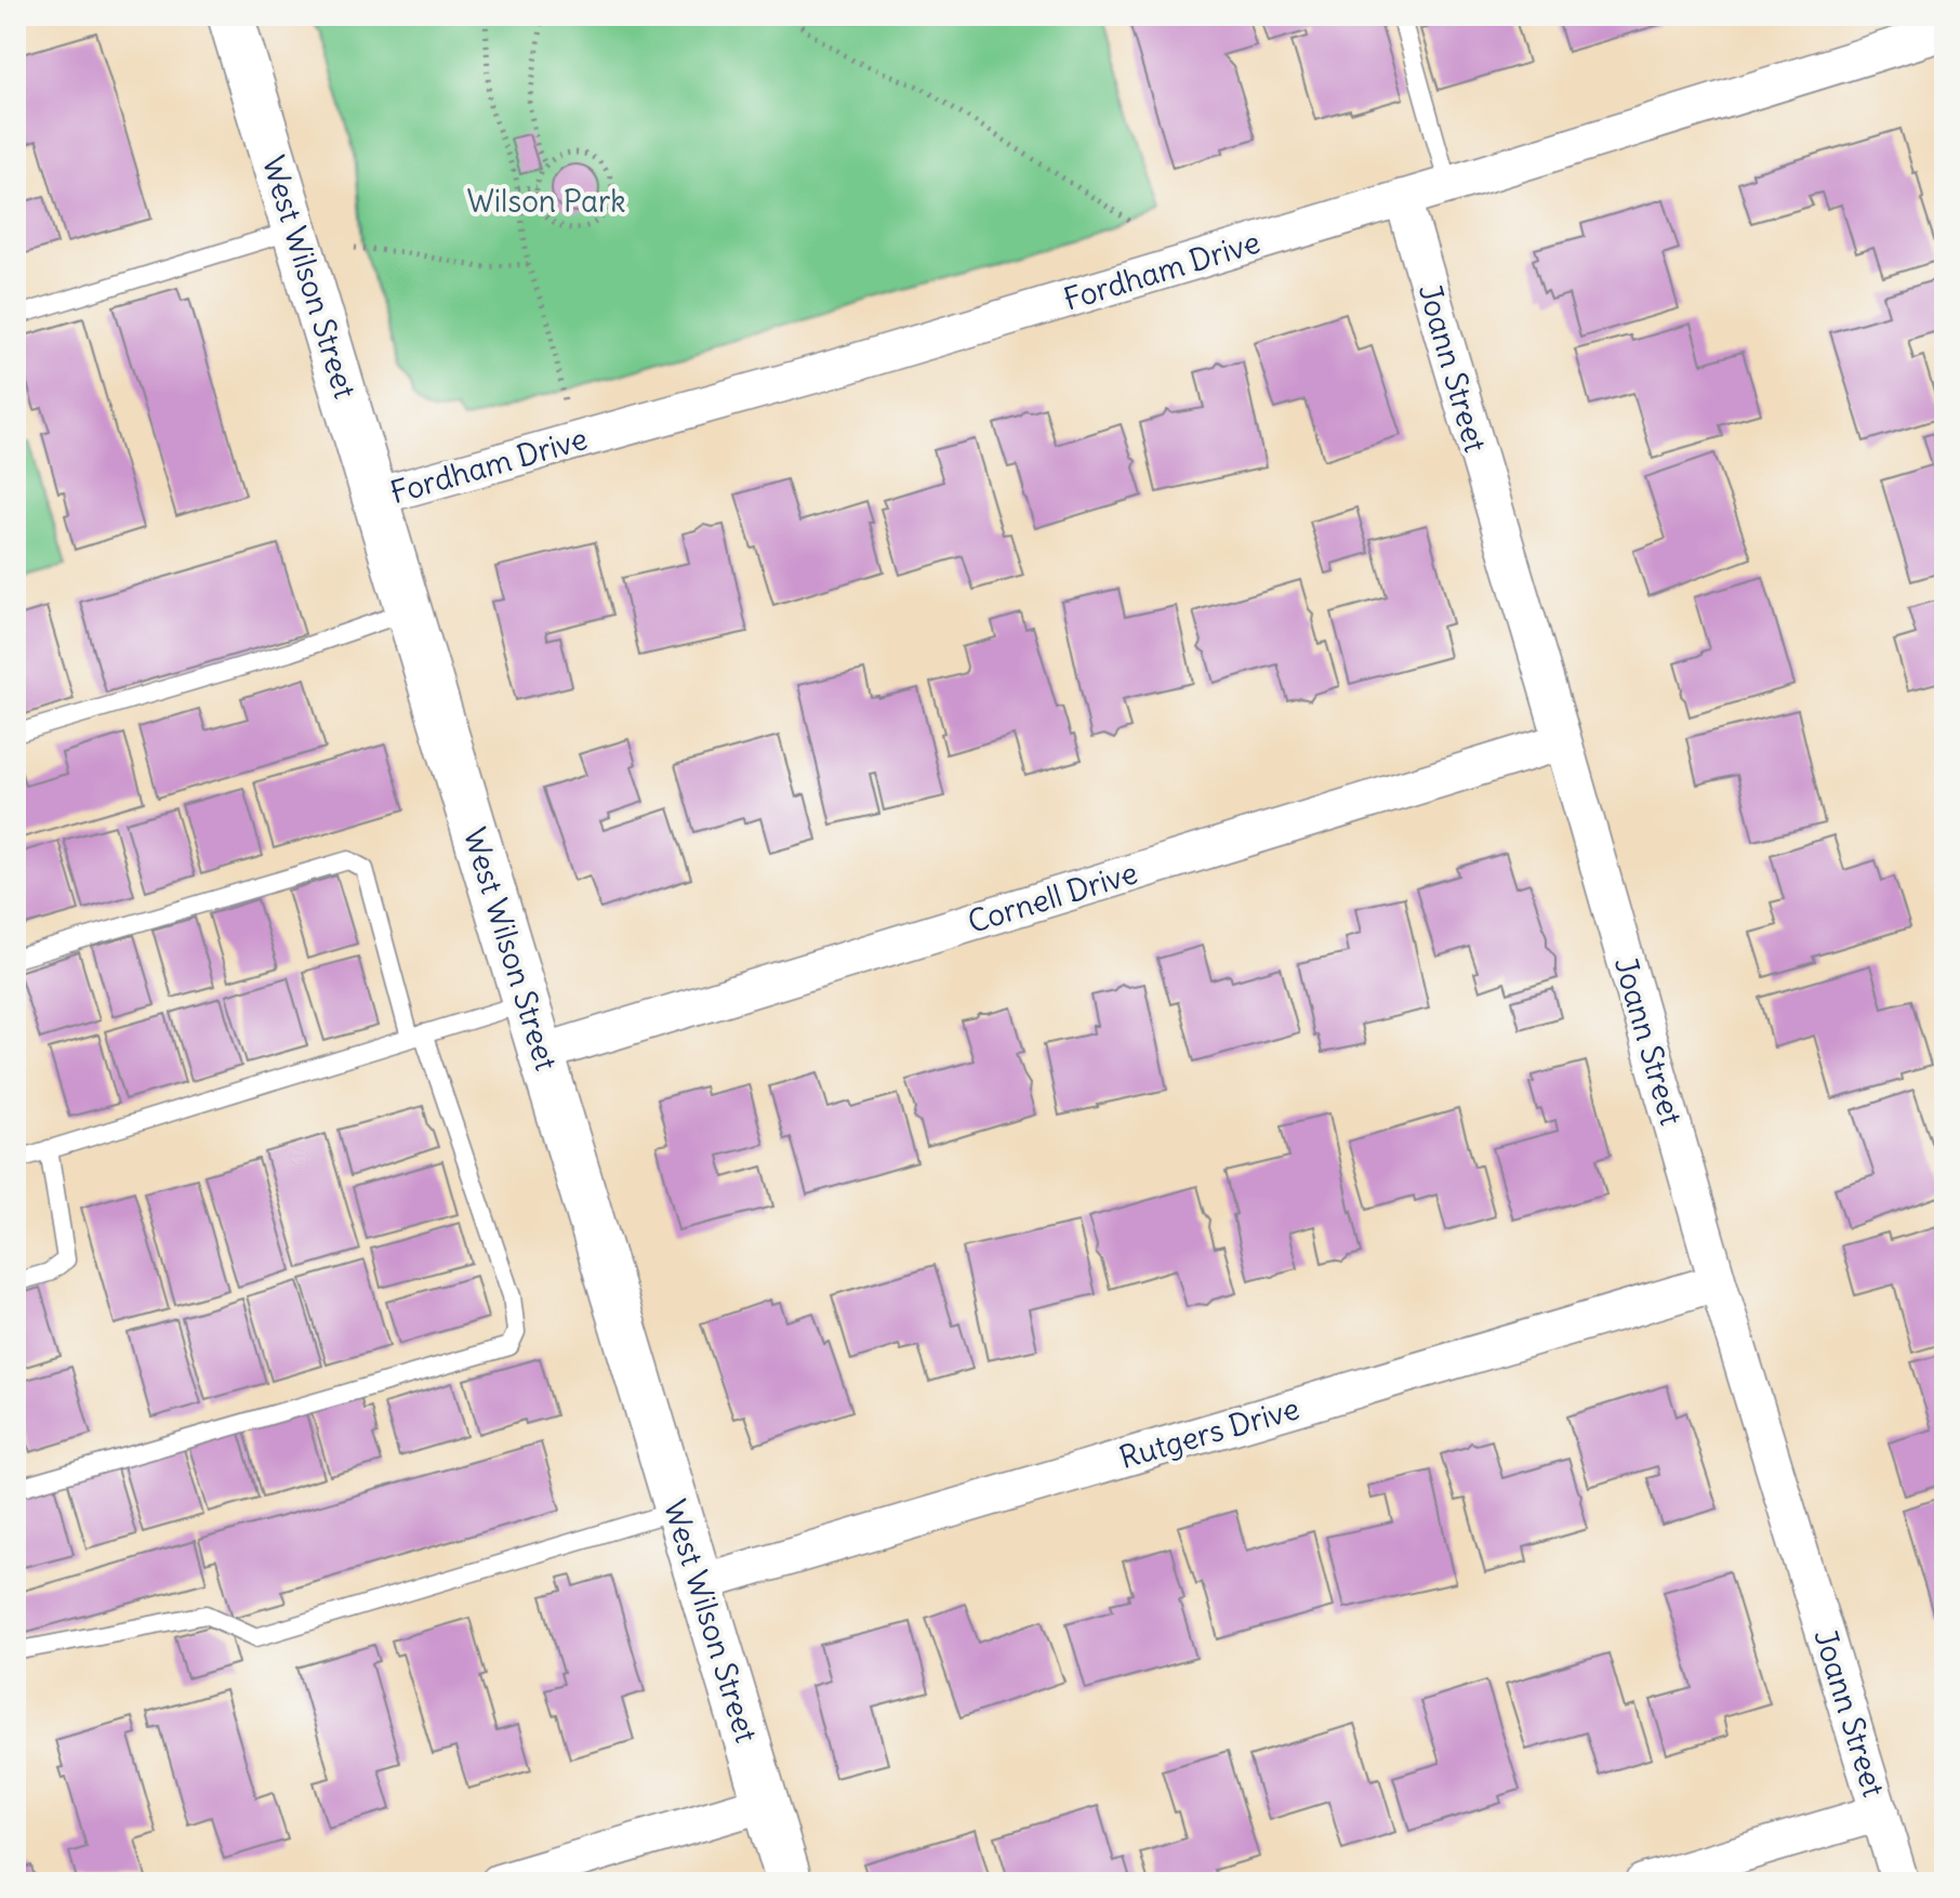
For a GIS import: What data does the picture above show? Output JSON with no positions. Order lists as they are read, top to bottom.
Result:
{
  "streets": {
    "street": [
      "Fordham Drive",
      "West Wilson Street",
      "Joann Street",
      "Cornell Drive",
      "Rutgers Drive"
    ]
  },
  "crossings": [
    ["Fordham Drive", "West Wilson Street"],
    ["Fordham Drive", "Joann Street"],
    ["West Wilson Street", "Cornell Drive"],
    ["West Wilson Street", "Rutgers Drive"],
    ["Joann Street", "Cornell Drive"],
    ["Joann Street", "Rutgers Drive"]
  ],
  "parks": ["Wilson Park"]
}
